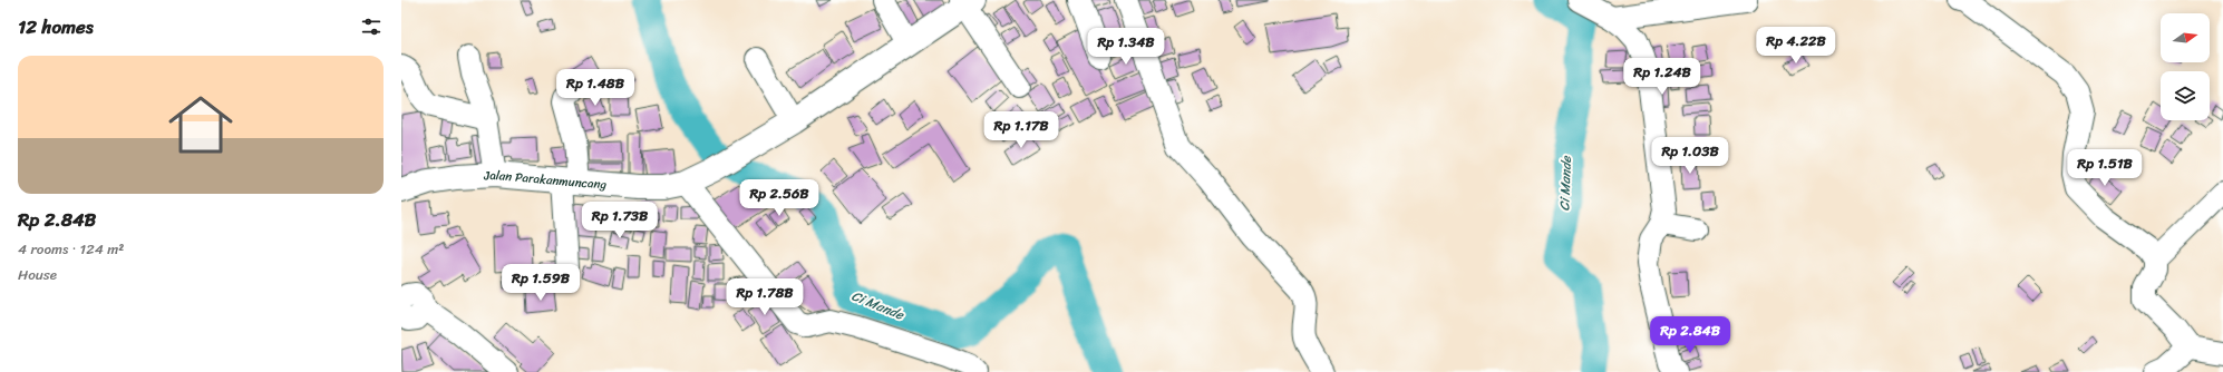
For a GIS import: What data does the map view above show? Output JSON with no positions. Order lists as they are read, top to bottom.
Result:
{
  "streets": {
    "main road": ["Jalan Parakanmuncang"]
  },
  "water": ["Ci Mande"],
  "north": "right",
  "page": {
    "heading": "12 homes",
    "price": [
      "Rp 4.22B",
      "Rp 1.34B",
      "Rp 1.24B",
      "Rp 1.48B",
      "Rp 1.17B",
      "Rp 1.03B",
      "Rp 1.51B",
      "Rp 2.56B",
      "Rp 1.73B",
      "Rp 1.59B",
      "Rp 1.78B",
      "Rp 2.84B"
    ],
    "list": [
      {
        "name": "Rp 2.84B",
        "note": "4 rooms · 124 m² · House"
      }
    ]
  }
}
